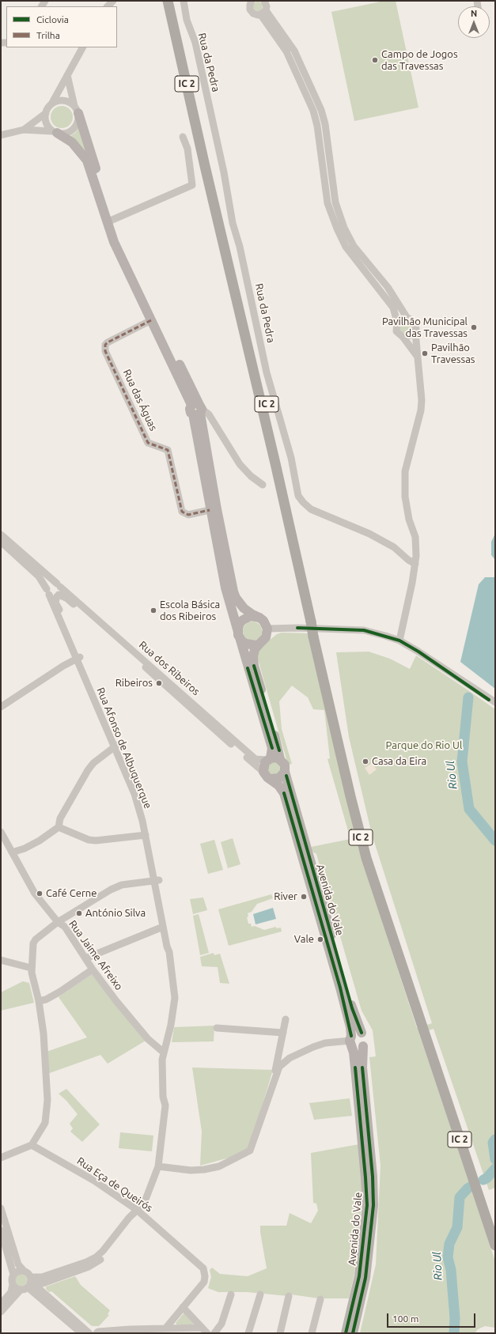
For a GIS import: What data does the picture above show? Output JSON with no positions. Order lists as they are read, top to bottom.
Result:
{
  "streets": {
    "highway": ["IC 2"],
    "main road": ["Avenida do Vale"],
    "street": [
      "Rua da Pedra",
      "Rua das Águas",
      "Rua dos Ribeiros",
      "Rua Afonso de Albuquerque",
      "Rua Jaime Afreixo",
      "Rua Eça de Queirós"
    ]
  },
  "crossings": [
    ["Rua dos Ribeiros", "Rua Afonso de Albuquerque"],
    ["Rua dos Ribeiros", "Avenida do Vale"],
    ["Rua Afonso de Albuquerque", "Rua Jaime Afreixo"]
  ],
  "water": ["Rio Ul"],
  "parks": ["Parque do Rio Ul"],
  "places": [
    "Campo de Jogos das Travessas",
    "Pavilhão Municipal das Travessas",
    "Pavilhão Travessas",
    "Escola Básica dos Ribeiros",
    "Ribeiros",
    "Casa da Eira",
    "Café Cerne",
    "River",
    "António Silva",
    "Vale"
  ],
  "legend": ["Ciclovia", "Trilha"],
  "scale_bar": "100 m",
  "north": "top"
}
